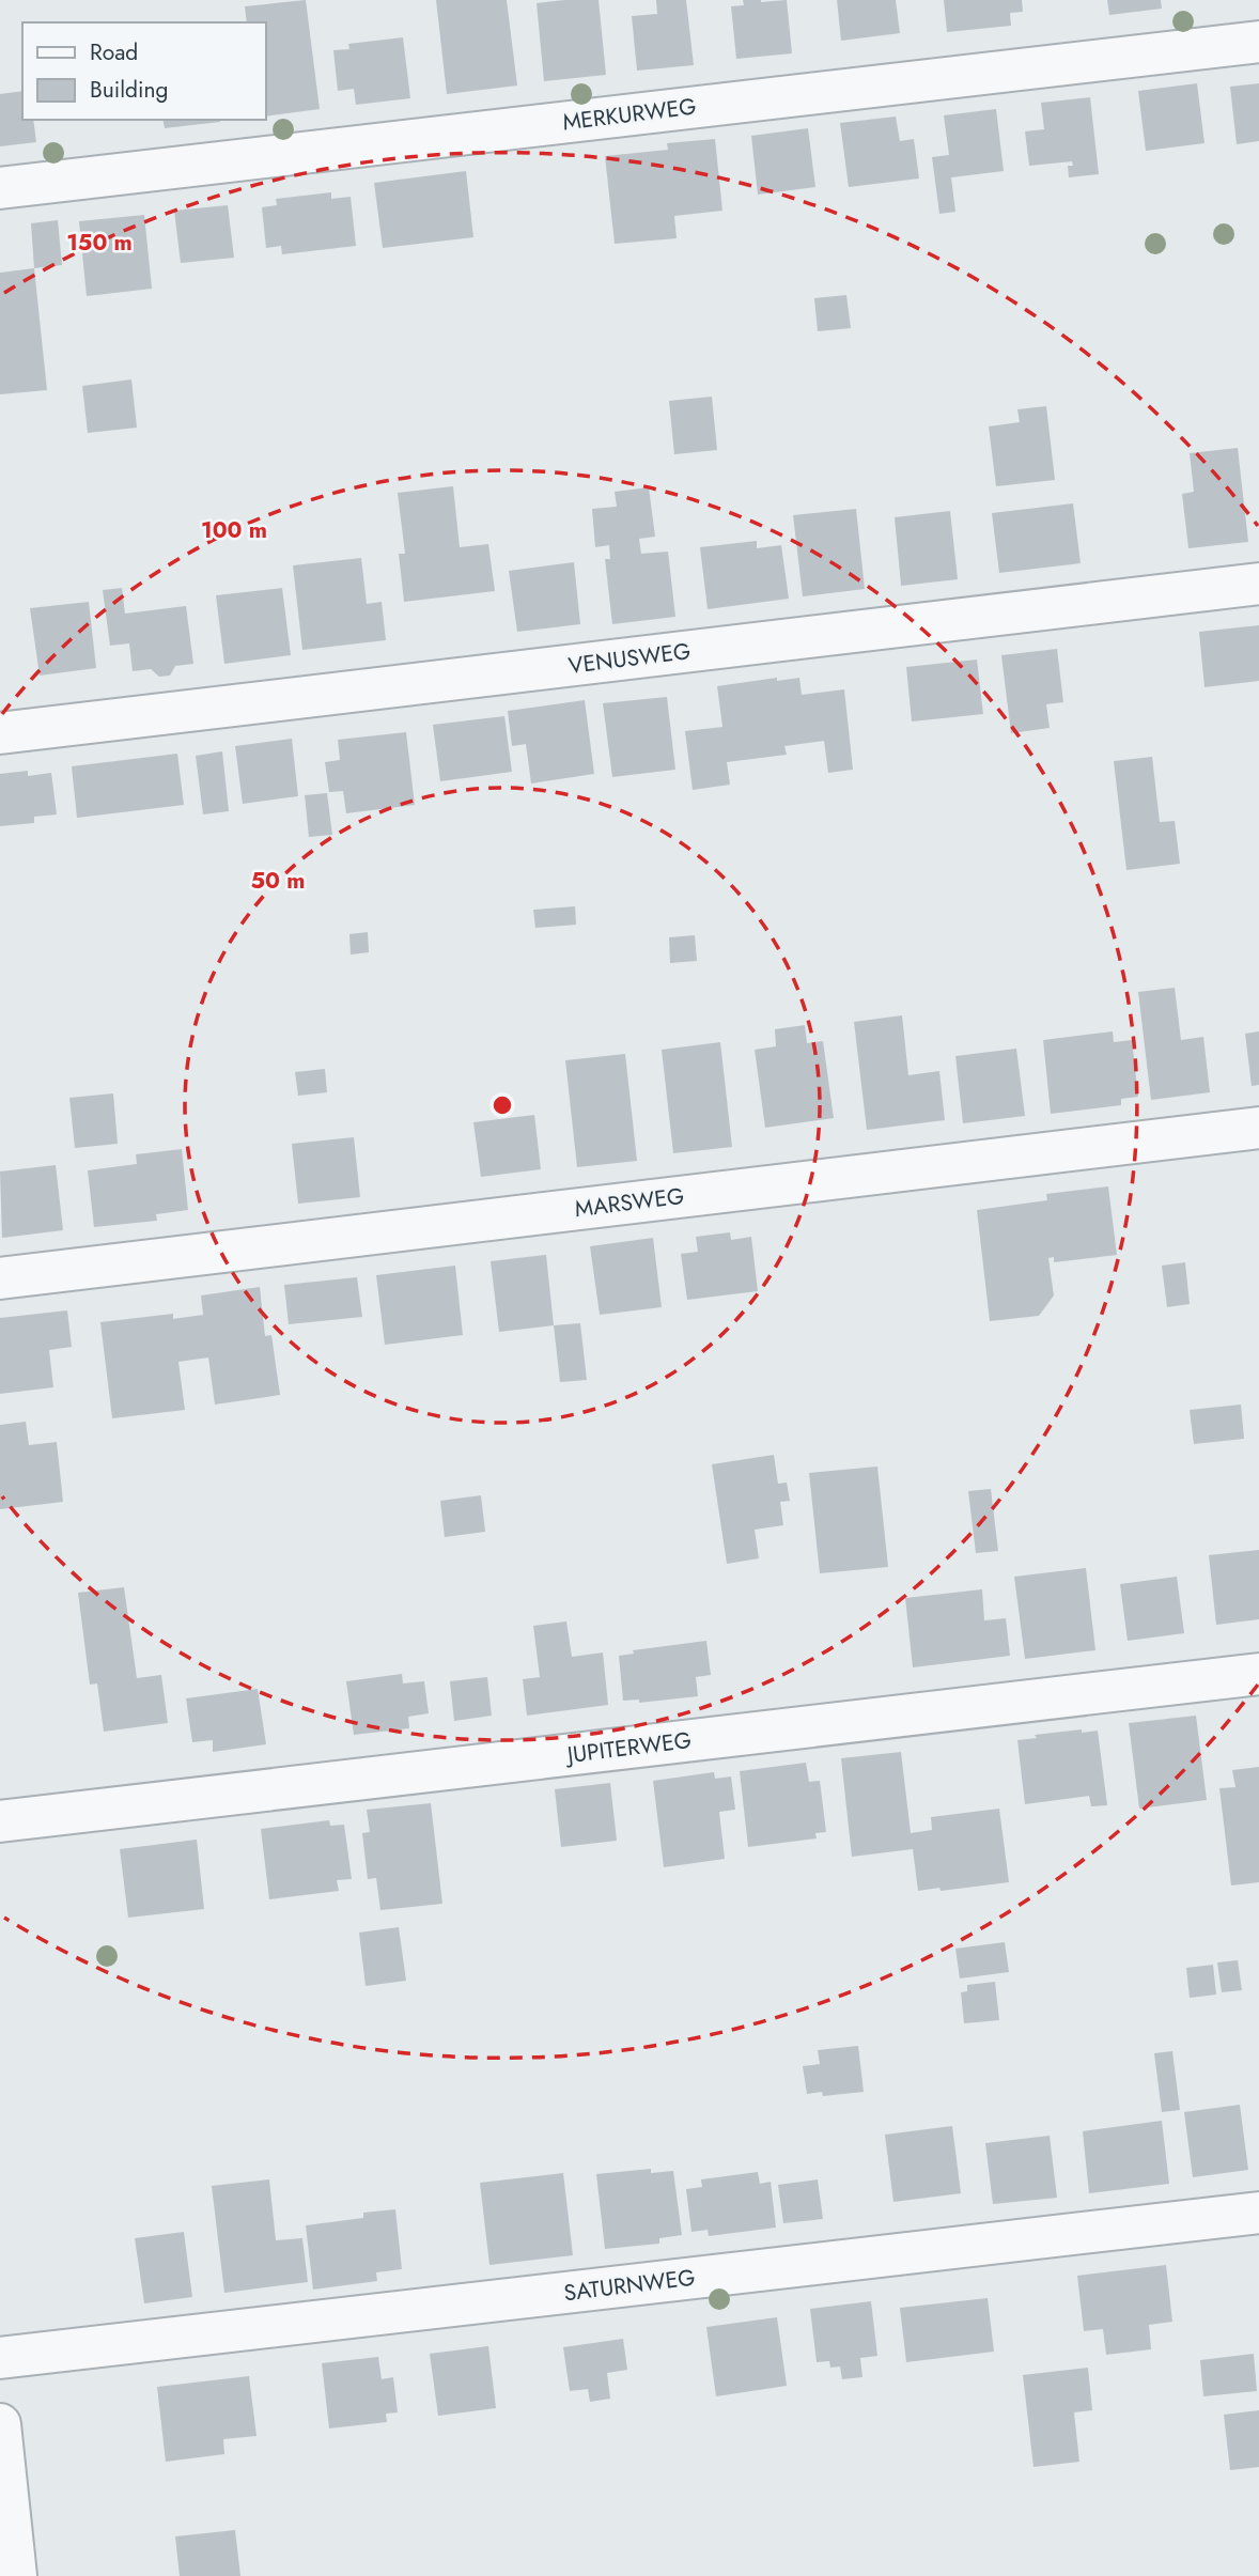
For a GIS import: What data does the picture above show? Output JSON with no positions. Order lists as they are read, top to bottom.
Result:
{
  "streets": {
    "street": [
      "MERKURWEG",
      "VENUSWEG",
      "MARSWEG",
      "JUPITERWEG",
      "SATURNWEG"
    ]
  },
  "legend": ["Road", "Building"],
  "rings": ["150 m", "100 m", "50 m"]
}
